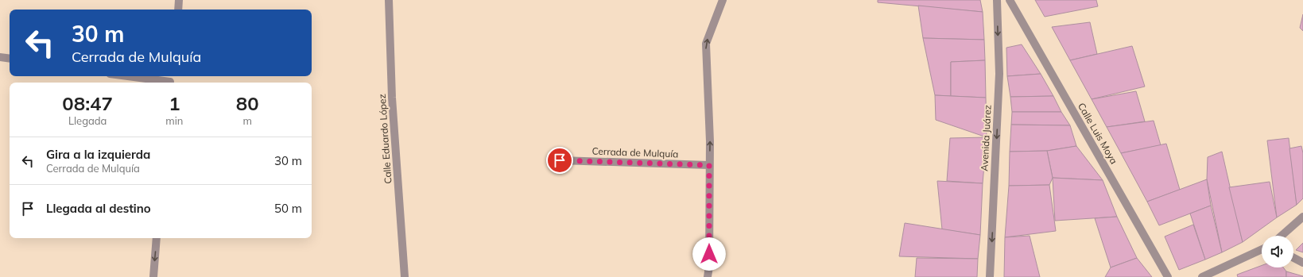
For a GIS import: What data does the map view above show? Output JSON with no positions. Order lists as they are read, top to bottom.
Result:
{
  "streets": {
    "street": [
      "Calle Luis Moya",
      "Avenida Juárez",
      "Calle Eduardo López",
      "Cerrada de Mulquía"
    ]
  },
  "one_way": ["Avenida Juárez"],
  "page": {
    "turn": ["30 m", "Cerrada de Mulquía"],
    "eta": [
      "08:47",
      "Llegada",
      "1",
      "min",
      "80",
      "m"
    ],
    "list": [
      {
        "name": "Gira a la izquierda",
        "note": "Cerrada de Mulquía",
        "value": "30 m"
      },
      {
        "name": "Llegada al destino",
        "value": "50 m"
      }
    ]
  }
}
